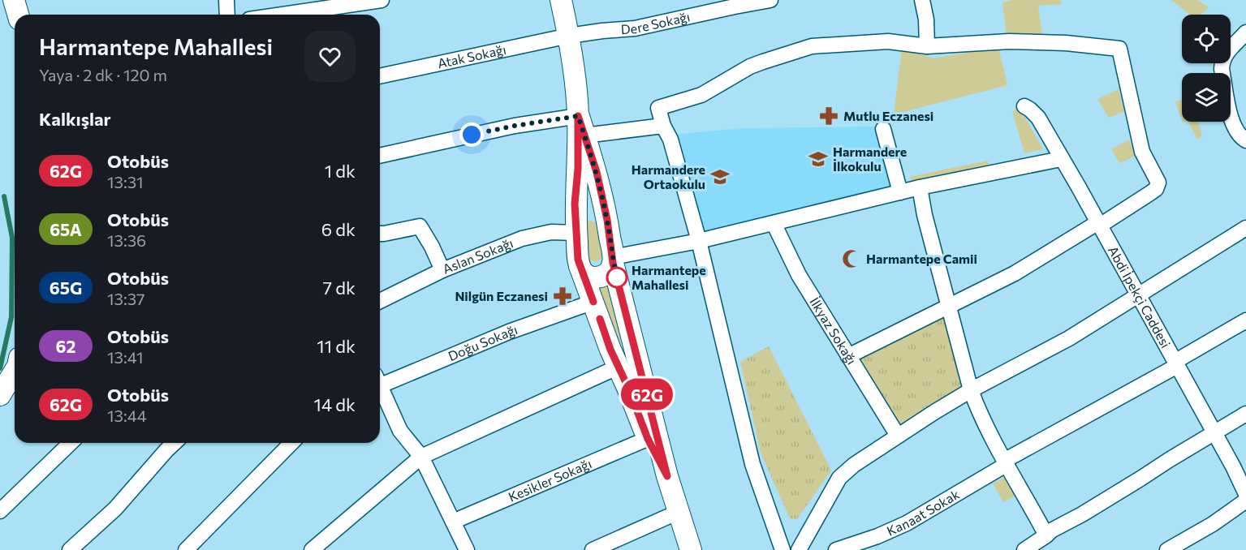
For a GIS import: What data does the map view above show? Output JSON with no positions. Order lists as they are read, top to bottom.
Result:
{
  "streets": {
    "street": [
      "Dere Sokağı",
      "Atak Sokağı",
      "Aslan Sokağı",
      "Abdi İpekçi Caddesi",
      "İlkyaz Sokağı",
      "Doğu Sokağı",
      "Kesikler Sokağı",
      "Kanaat Sokak"
    ]
  },
  "crossings": [
    ["Dere Sokağı", "Atak Sokağı"],
    ["Abdi İpekçi Caddesi", "Kanaat Sokak"]
  ],
  "places": {
    "pharmacy": ["Mutlu Eczanesi", "Nilgün Eczanesi"],
    "school or university": ["Harmandere İlkokulu", "Harmandere Ortaokulu"],
    "mosque": ["Harmantepe Camii"],
    "other": ["Harmantepe Mahallesi"]
  },
  "lines": ["bus line 62G"],
  "page": {
    "on_map": "62G",
    "heading": [
      ["Harmantepe Mahallesi", "Yaya · 2 dk · 120 m"],
      "Kalkışlar"
    ],
    "list": [
      {
        "mark": "62G",
        "name": "Otobüs",
        "note": "13:31",
        "value": "1 dk"
      },
      {
        "mark": "65A",
        "name": "Otobüs",
        "note": "13:36",
        "value": "6 dk"
      },
      {
        "mark": "65G",
        "name": "Otobüs",
        "note": "13:37",
        "value": "7 dk"
      },
      {
        "mark": "62",
        "name": "Otobüs",
        "note": "13:41",
        "value": "11 dk"
      },
      {
        "mark": "62G",
        "name": "Otobüs",
        "note": "13:44",
        "value": "14 dk"
      }
    ]
  }
}
